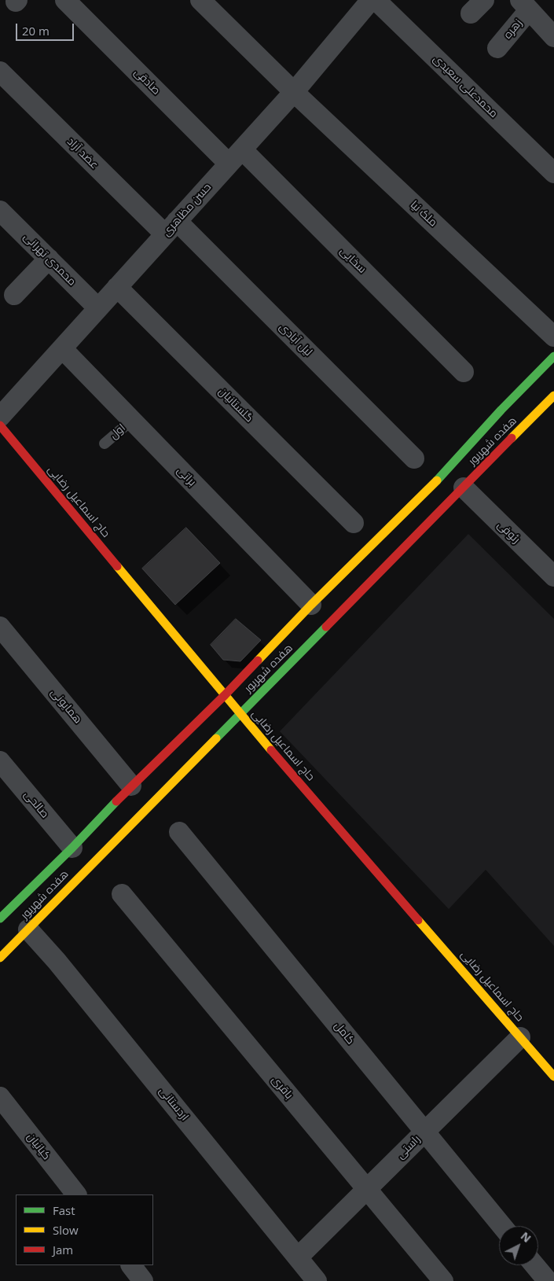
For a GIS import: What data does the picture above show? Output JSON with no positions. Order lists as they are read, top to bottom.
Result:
{
  "streets": {
    "main road": ["هفده شهریور", "حاج اسماعیل رضایی"],
    "street": [
      "زهره",
      "صادقی",
      "محمدعلی سعیدی",
      "عضد آزاد",
      "حسن مظاهری",
      "ملک نیا",
      "محمدی تهرانی",
      "سخایی",
      "لیل آبادی",
      "گلستانیان",
      "براتی",
      "رئوفی",
      "همایونی",
      "صالحی",
      "کامل",
      "باقری",
      "اردستانی",
      "کیانیان",
      "راستی"
    ],
    "lane": ["اول"]
  },
  "crossings": [
    ["صادقی", "حسن مظاهری"],
    ["صادقی", "سخایی"],
    ["عضد آزاد", "حسن مظاهری"],
    ["عضد آزاد", "لیل آبادی"],
    ["حسن مظاهری", "ملک نیا"],
    ["حسن مظاهری", "محمدی تهرانی"],
    ["حسن مظاهری", "سخایی"],
    ["حسن مظاهری", "لیل آبادی"],
    ["حسن مظاهری", "گلستانیان"],
    ["حسن مظاهری", "براتی"],
    ["اول", "براتی"],
    ["هفده شهریور", "براتی"],
    ["هفده شهریور", "حاج اسماعیل رضایی"],
    ["هفده شهریور", "رئوفی"],
    ["هفده شهریور", "همایونی"],
    ["هفده شهریور", "صالحی"],
    ["هفده شهریور", "اردستانی"],
    ["حاج اسماعیل رضایی", "راستی"],
    ["کامل", "راستی"],
    ["باقری", "راستی"],
    ["اردستانی", "راستی"]
  ],
  "legend": ["Fast", "Slow", "Jam"],
  "scale_bar": "20 m",
  "north": "top right"
}
